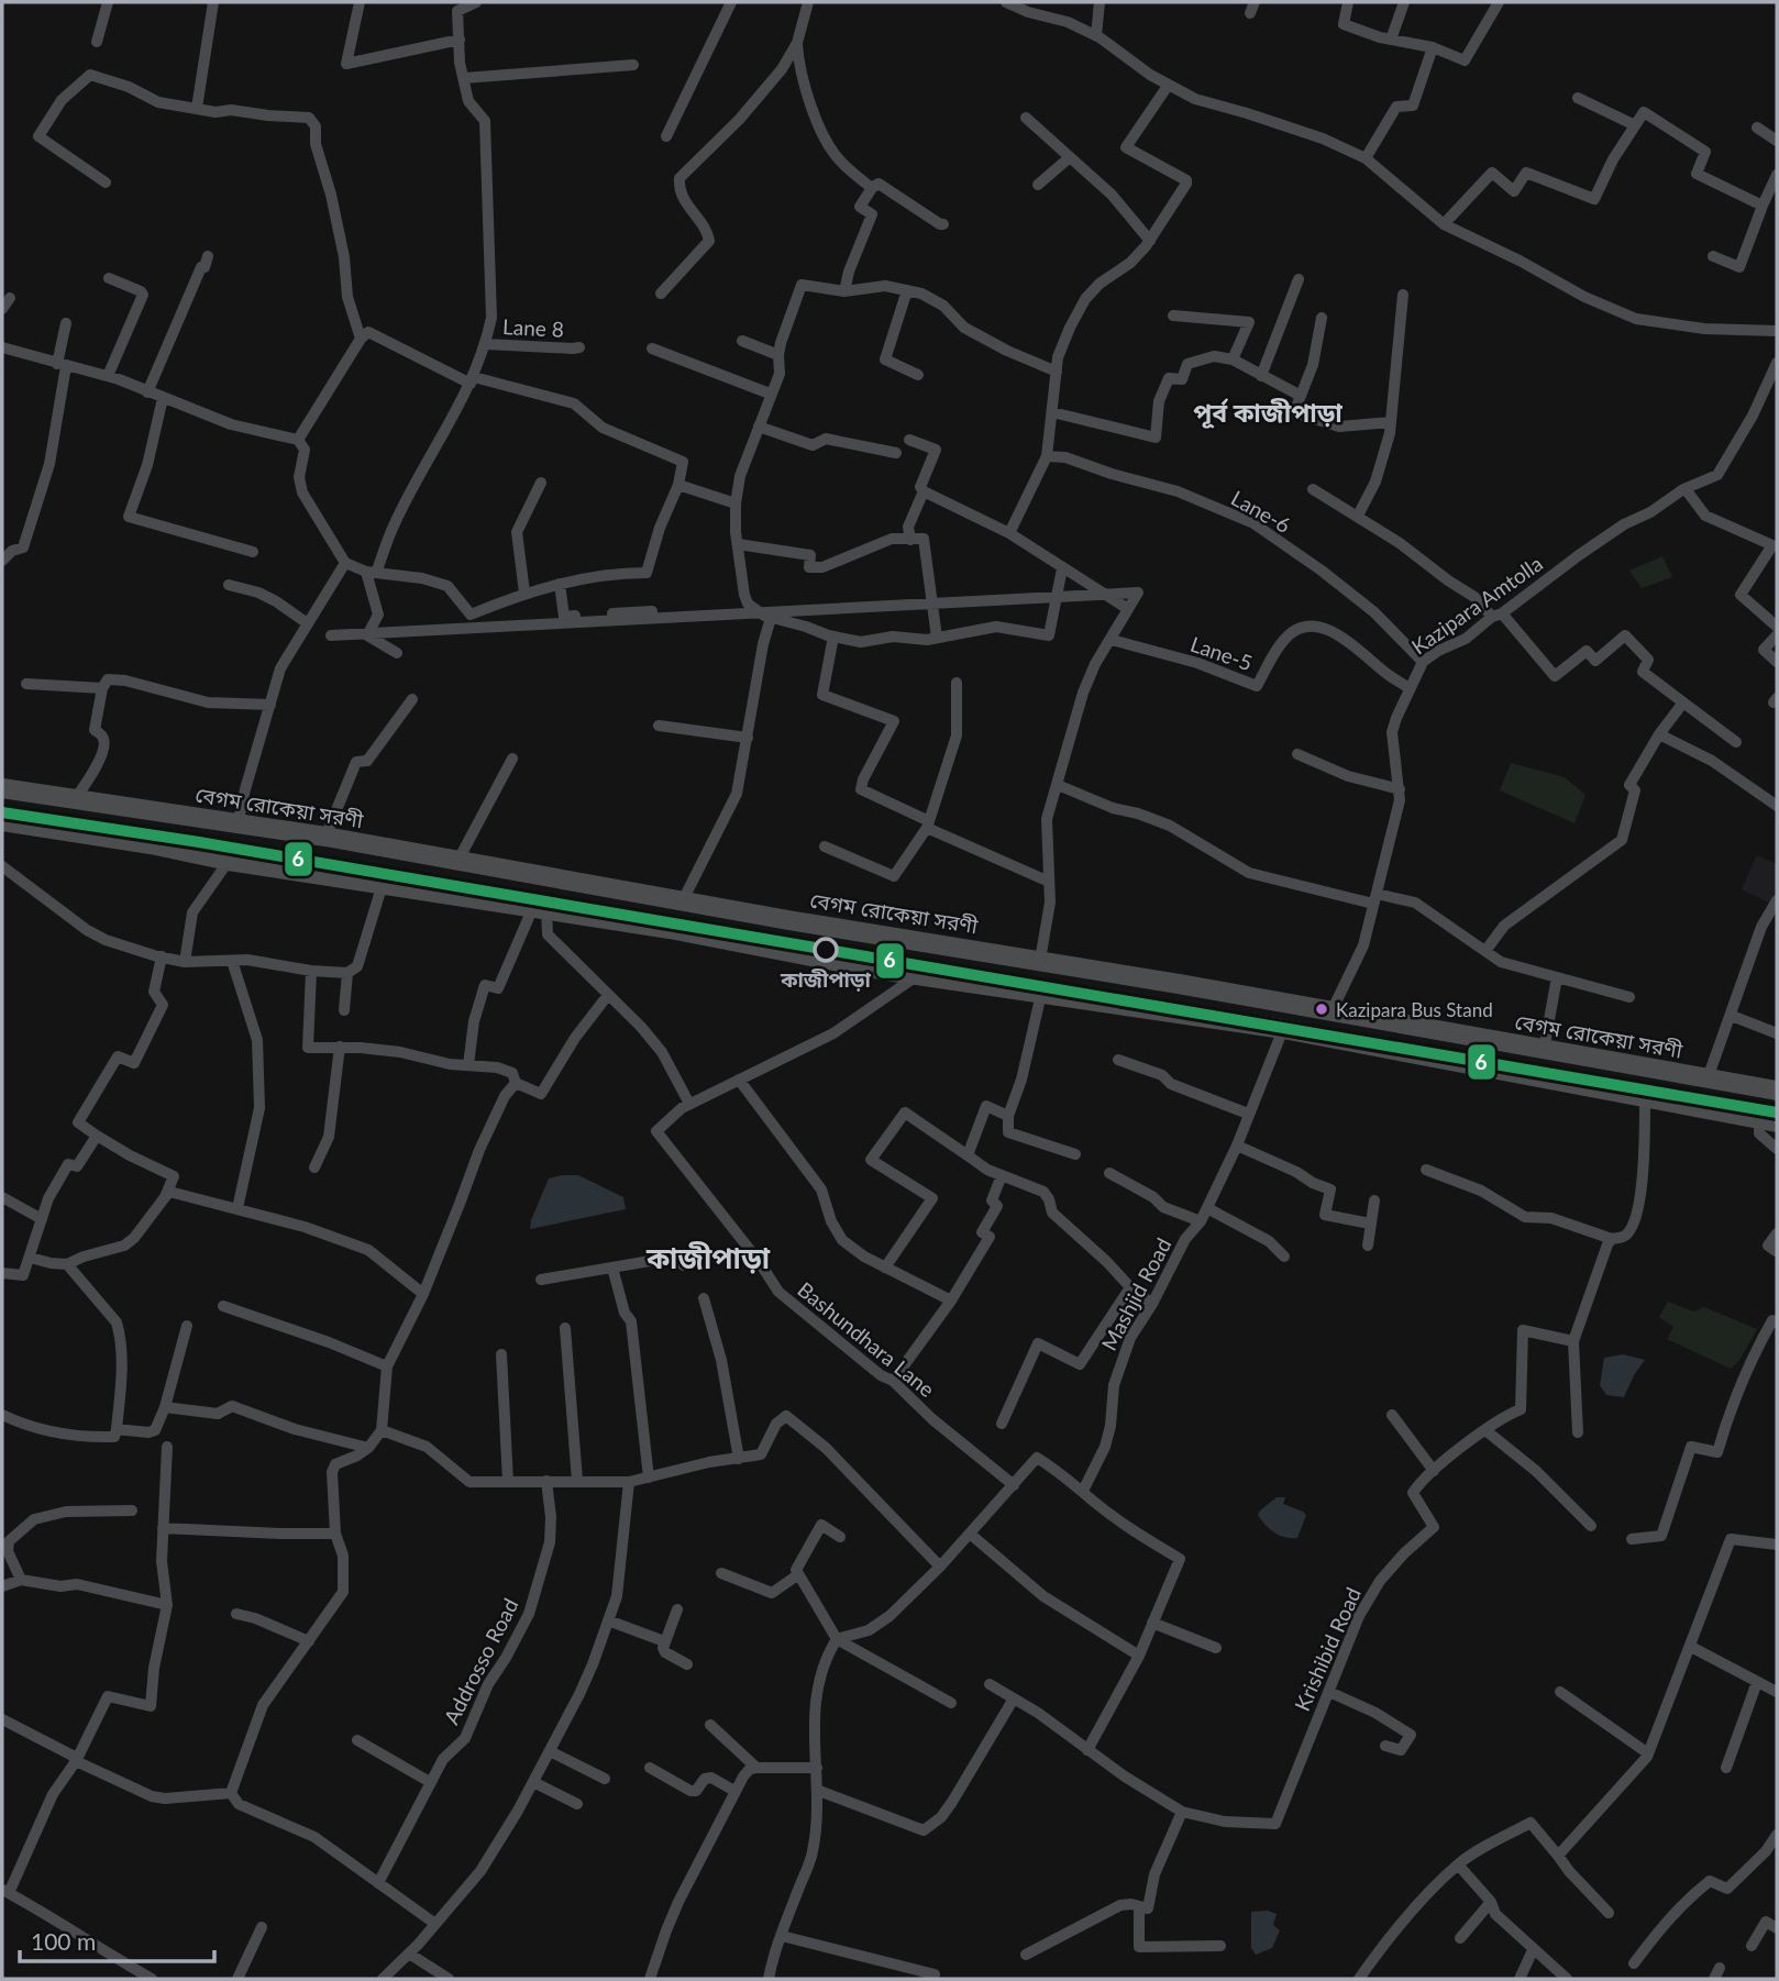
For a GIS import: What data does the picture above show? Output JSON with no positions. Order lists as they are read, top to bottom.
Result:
{
  "streets": {
    "main road": ["বেগম রোকেয়া সরণী"],
    "street": [
      "Lane 8",
      "Lane-6",
      "Kazipara Amtolla",
      "Lane-5",
      "Mashjid Road",
      "Bashundhara Lane",
      "Krishibid Road",
      "Addrosso Road"
    ]
  },
  "crossings": [
    ["Lane-6", "Kazipara Amtolla"],
    ["Kazipara Amtolla", "Lane-5"],
    ["Kazipara Amtolla", "বেগম রোকেয়া সরণী"]
  ],
  "districts": ["পূর্ব কাজীপাড়া", "কাজীপাড়া"],
  "places": ["কাজীপাড়া", "Kazipara Bus Stand"],
  "lines": ["transit line 6"],
  "scale_bar": "100 m"
}
